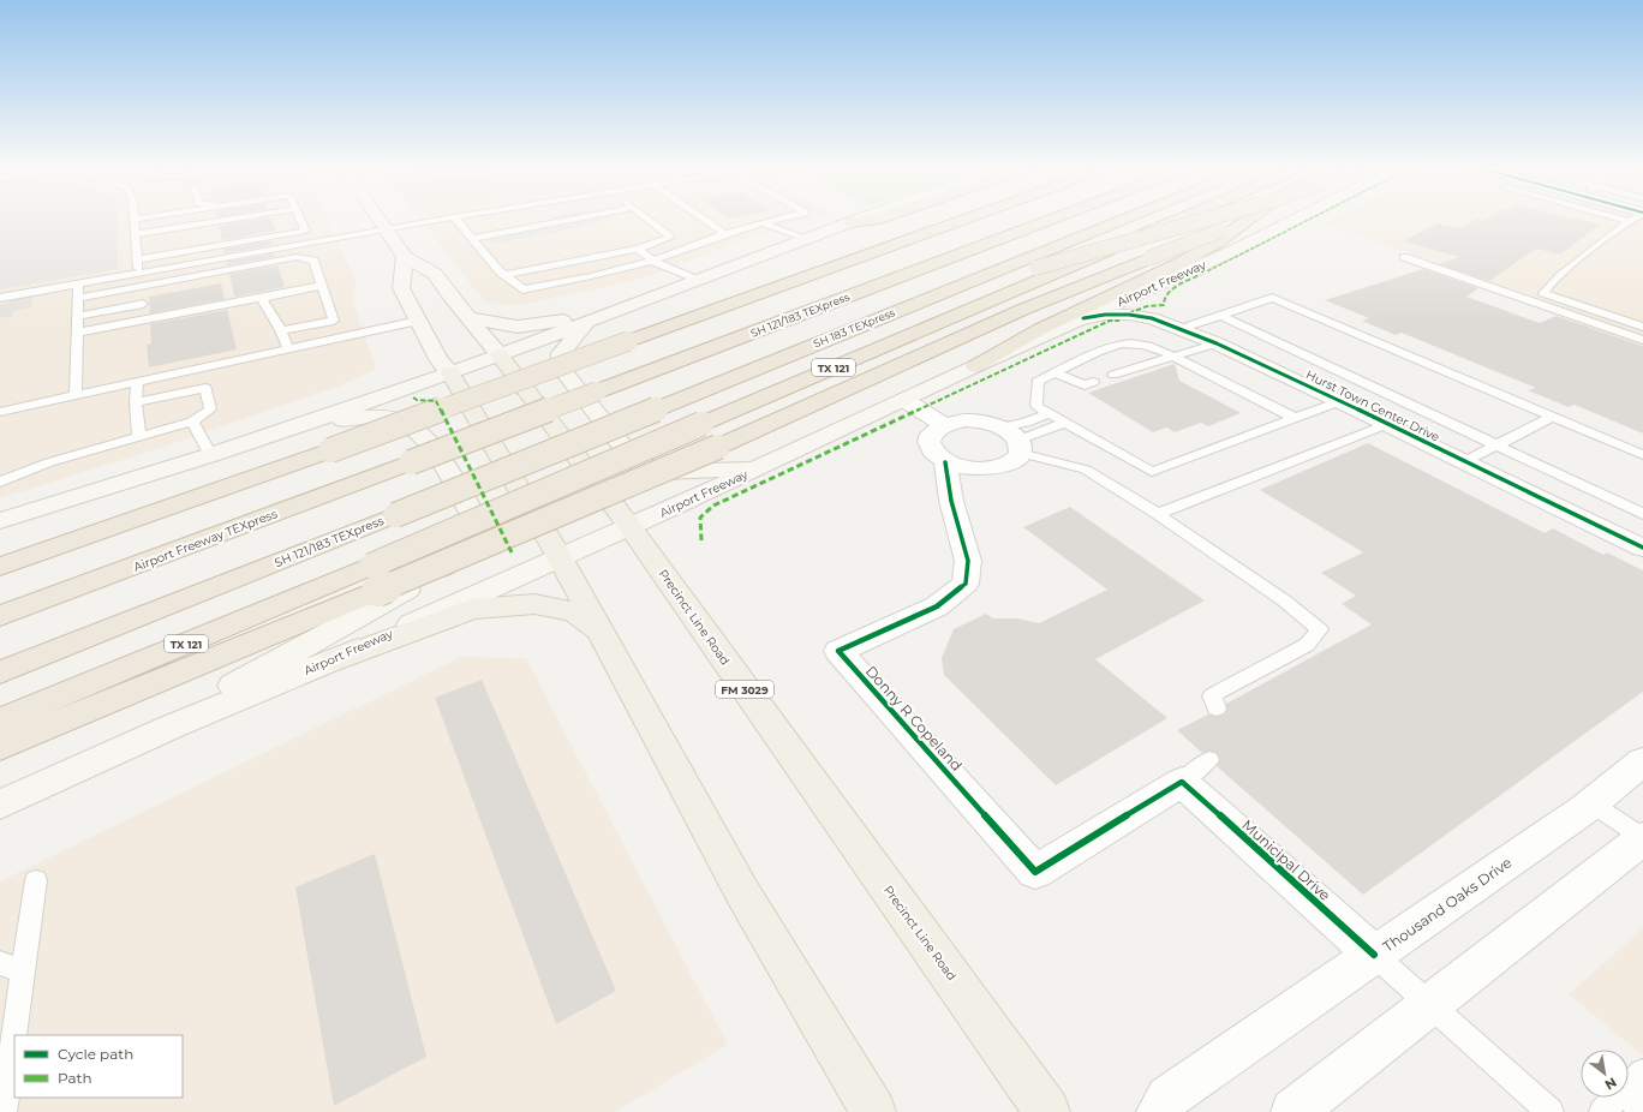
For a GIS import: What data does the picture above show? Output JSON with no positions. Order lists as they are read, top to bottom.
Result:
{
  "streets": {
    "highway": [
      "SH 121/183 TEXpress",
      "SH 183 TEXpress",
      "TX 121",
      "Airport Freeway TEXpress"
    ],
    "main road": ["Airport Freeway", "Precinct Line Road", "FM 3029"],
    "street": [
      "Hurst Town Center Drive",
      "Donny R Copeland",
      "Municipal Drive",
      "Thousand Oaks Drive"
    ]
  },
  "crossings": [
    ["Airport Freeway", "Hurst Town Center Drive"],
    ["Airport Freeway", "Precinct Line Road"],
    ["SH 121/183 TEXpress", "SH 183 TEXpress"],
    ["SH 121/183 TEXpress", "Airport Freeway TEXpress"],
    ["Donny R Copeland", "Municipal Drive"],
    ["Municipal Drive", "Thousand Oaks Drive"]
  ],
  "legend": ["Cycle path", "Path"],
  "north": "bottom right"
}
